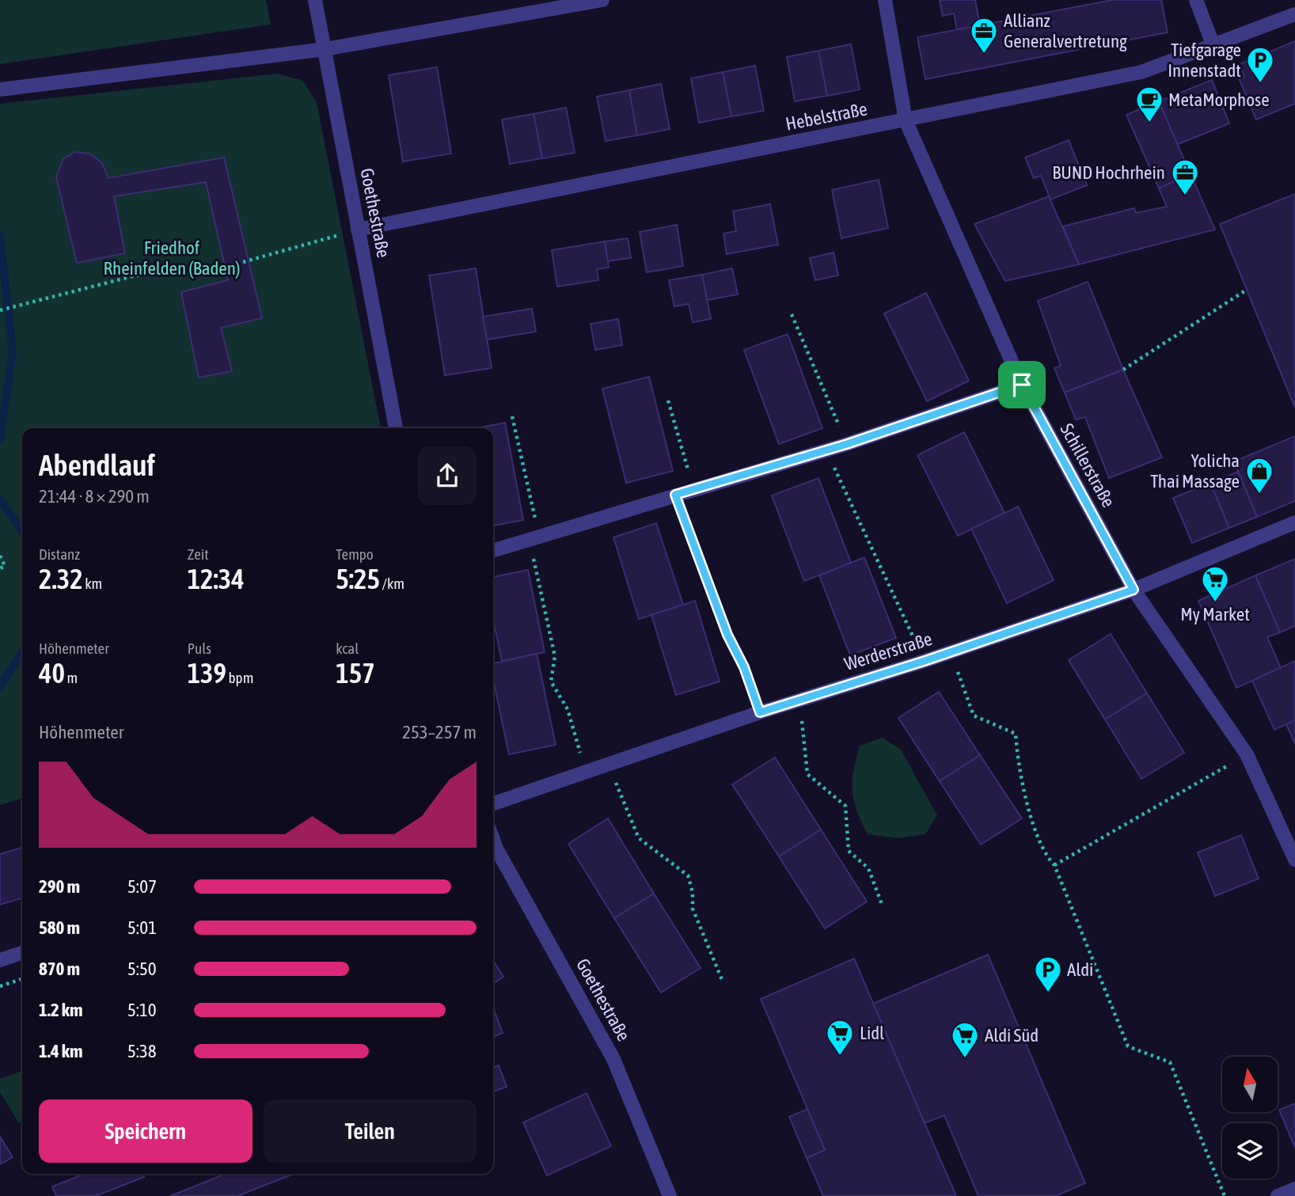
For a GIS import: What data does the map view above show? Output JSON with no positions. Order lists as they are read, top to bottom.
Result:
{
  "streets": {
    "street": [
      "Hebelstraße",
      "Goethestraße",
      "Schillerstraße",
      "Werderstraße"
    ]
  },
  "crossings": [
    ["Hebelstraße", "Goethestraße"],
    ["Hebelstraße", "Schillerstraße"],
    ["Schillerstraße", "Werderstraße"]
  ],
  "parks": ["Friedhof Rheinfelden (Baden)"],
  "places": {
    "office": ["Allianz Generalvertretung", "BUND Hochrhein"],
    "parking": ["Tiefgarage Innenstadt", "Aldi"],
    "cafe": ["MetaMorphose"],
    "shop": ["Yolicha Thai Massage"],
    "supermarket": ["My Market", "Lidl", "Aldi Süd"]
  },
  "north": "top",
  "page": {
    "heading": ["Abendlauf", "21:44 · 8 × 290 m"],
    "stats": [
      ["Distanz", "2.32 km"],
      ["Zeit", "12:34"],
      ["Tempo", "5:25 /km"],
      ["Höhenmeter", "40 m"],
      ["Puls", "139 bpm"],
      ["kcal", "157"]
    ],
    "chart": ["Höhenmeter", "253–257 m"],
    "list": [
      {
        "name": "290 m",
        "note": "5:07"
      },
      {
        "name": "580 m",
        "note": "5:01"
      },
      {
        "name": "870 m",
        "note": "5:50"
      },
      {
        "name": "1.2 km",
        "note": "5:10"
      },
      {
        "name": "1.4 km",
        "note": "5:38"
      }
    ],
    "buttons": ["Speichern", "Teilen"]
  }
}
